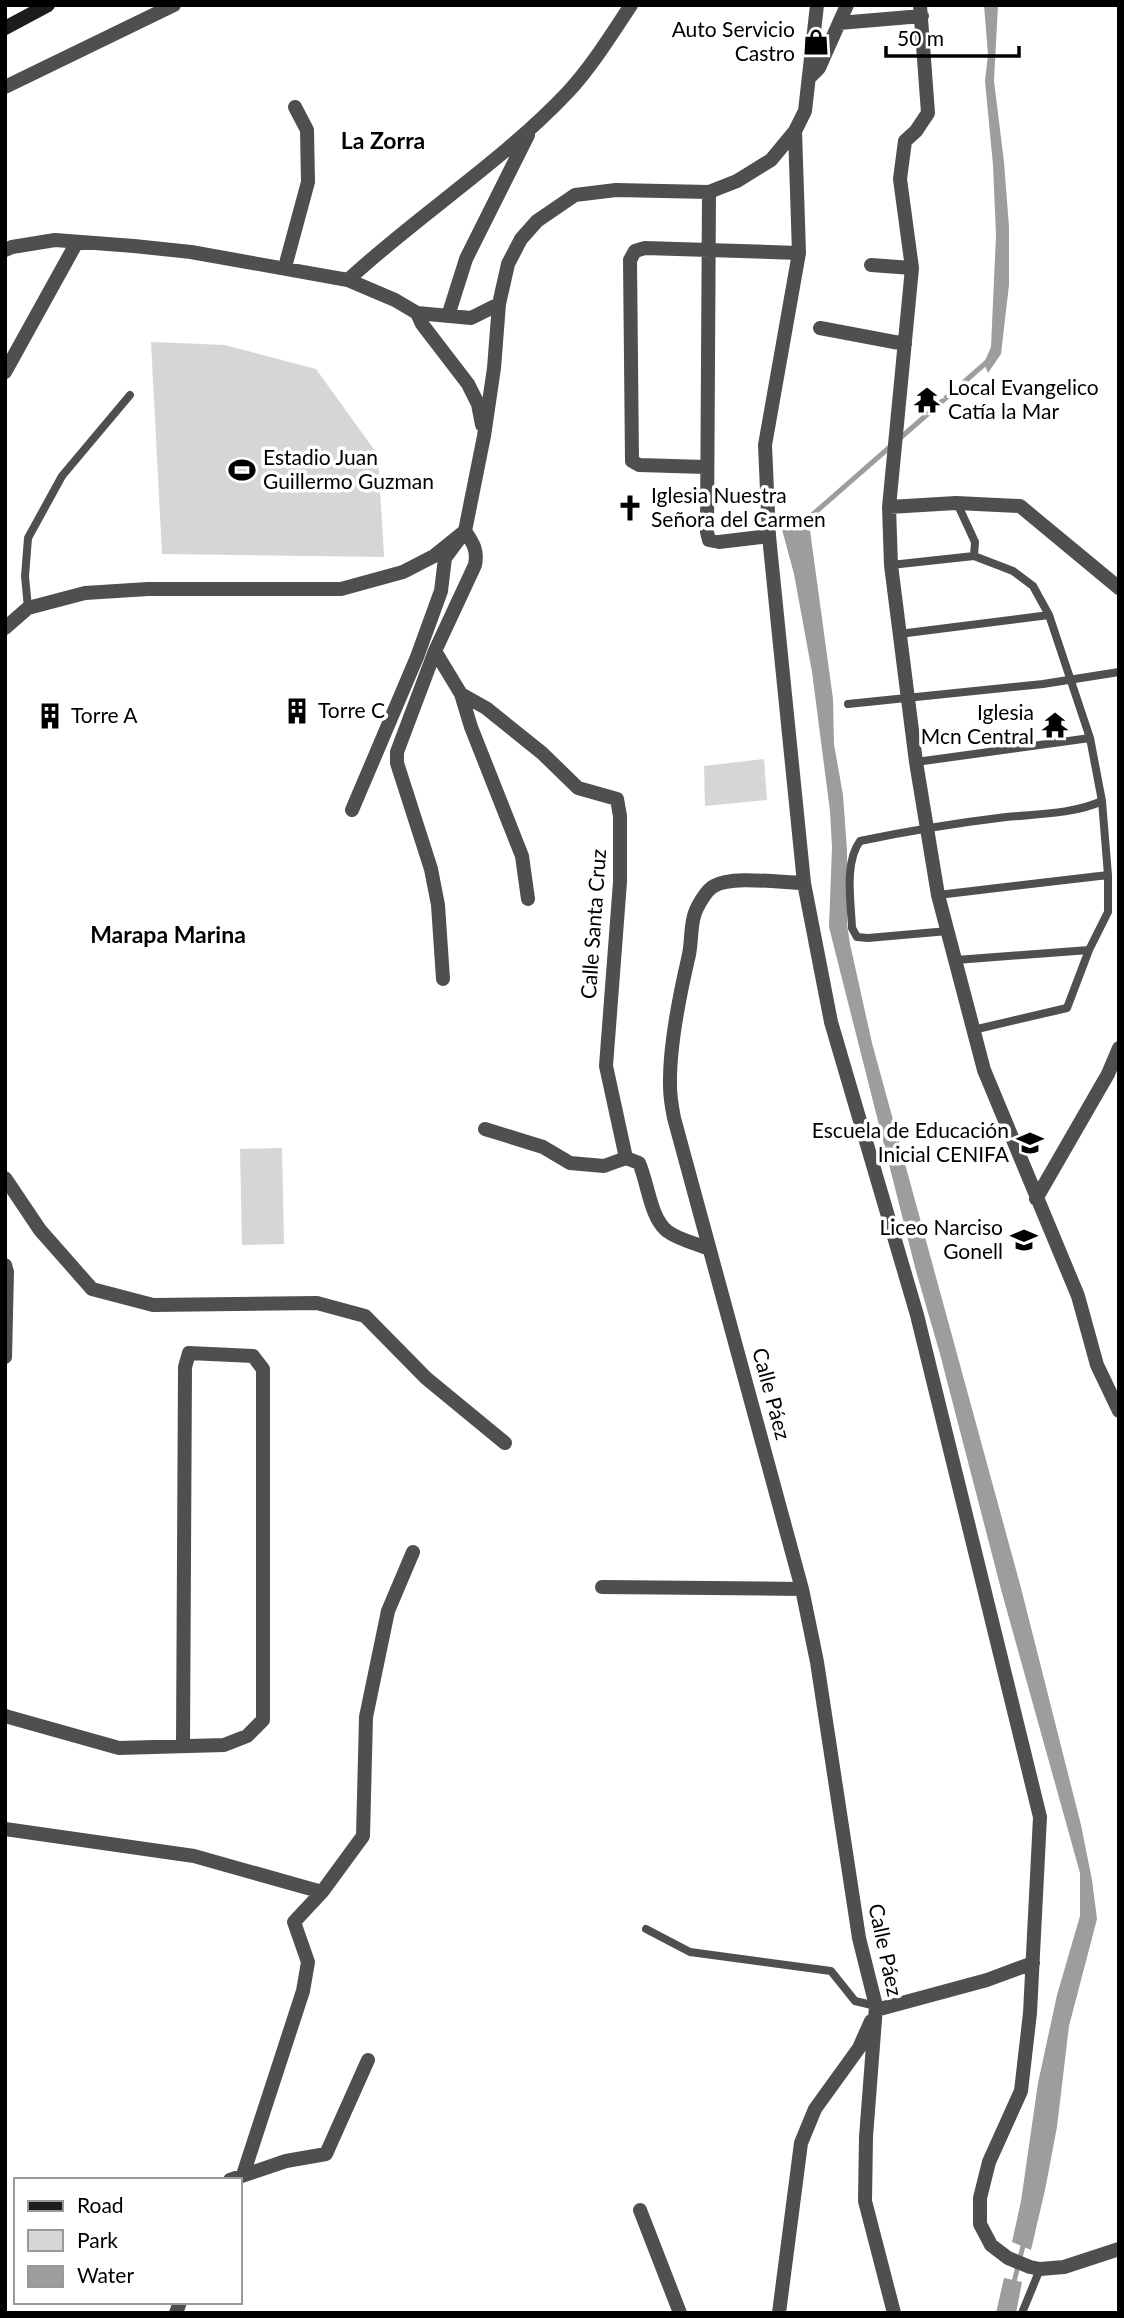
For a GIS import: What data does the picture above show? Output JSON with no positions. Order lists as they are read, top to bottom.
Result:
{
  "streets": {
    "street": ["Calle Santa Cruz", "Calle Páez"]
  },
  "crossings": [
    ["Calle Santa Cruz", "Calle Páez"]
  ],
  "districts": ["La Zorra", "Marapa Marina"],
  "places": {
    "shop": ["Auto Servicio Castro"],
    "temple": ["Local Evangelico Catía la Mar", "Iglesia Mcn Central"],
    "sports": ["Estadio Juan Guillermo Guzman"],
    "church": ["Iglesia Nuestra Señora del Carmen"],
    "building": ["Torre C", "Torre A"],
    "school or university": ["Escuela de Educación Inicial CENIFA", "Liceo Narciso Gonell"]
  },
  "legend": ["Road", "Park", "Water"],
  "scale_bar": "50 m"
}
